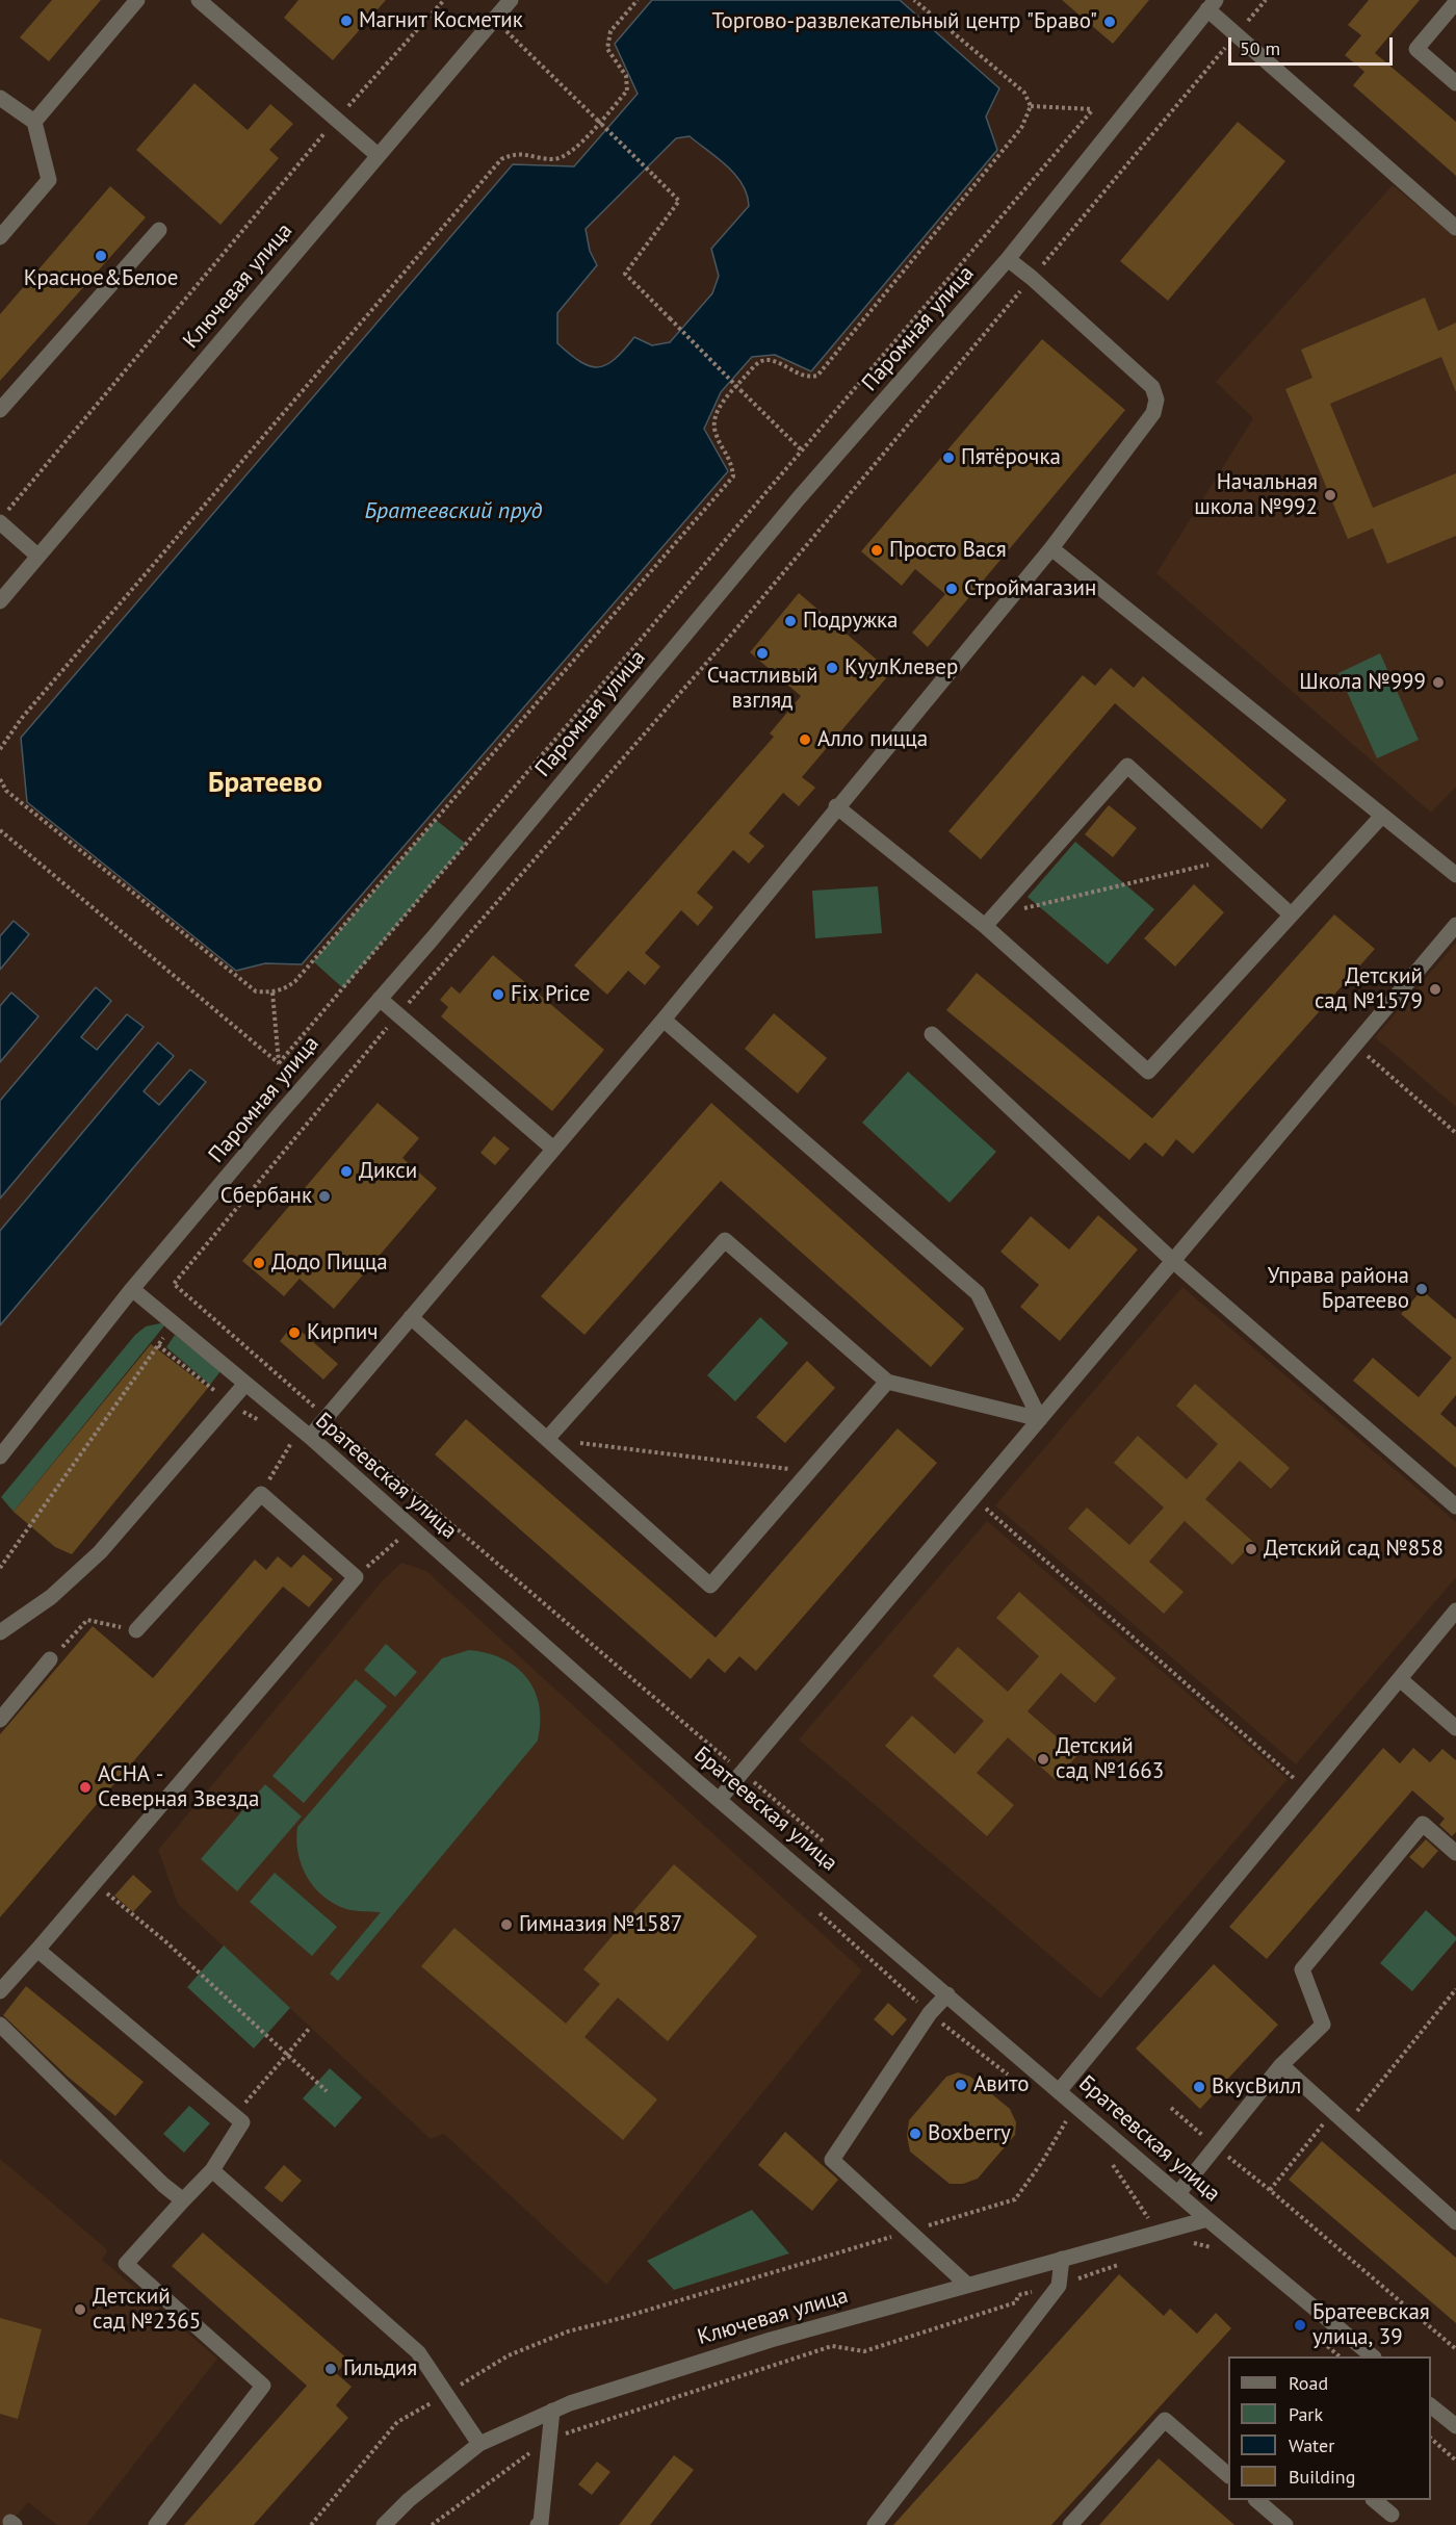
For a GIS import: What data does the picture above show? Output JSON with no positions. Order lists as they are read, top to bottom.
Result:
{
  "streets": {
    "street": ["Ключевая улица", "Паромная улица", "Братеевская улица"]
  },
  "crossings": [
    ["Ключевая улица", "Братеевская улица"],
    ["Паромная улица", "Братеевская улица"]
  ],
  "districts": ["Братеево"],
  "water": ["Братеевский пруд"],
  "places": [
    "Магнит Косметик",
    "Торгово-развлекательный центр \"Браво\"",
    "Красное&Белое",
    "Пятёрочка",
    "Начальная школа №992",
    "Просто Вася",
    "Строймагазин",
    "Подружка",
    "Счастливый взгляд",
    "КуулКлевер",
    "Школа №999",
    "Алло пицца",
    "Детский сад №1579",
    "Fix Price",
    "Дикси",
    "Сбербанк",
    "Додо Пицца",
    "Управа района Братеево",
    "Кирпич",
    "Детский сад №858",
    "Детский сад №1663",
    "АСНА - Северная Звезда",
    "Гимназия №1587",
    "Авито",
    "ВкусВилл",
    "Boxberry",
    "Детский сад №2365",
    "Братеевская улица, 39",
    "Гильдия"
  ],
  "legend": [
    "Road",
    "Park",
    "Water",
    "Building"
  ],
  "scale_bar": "50 m"
}
